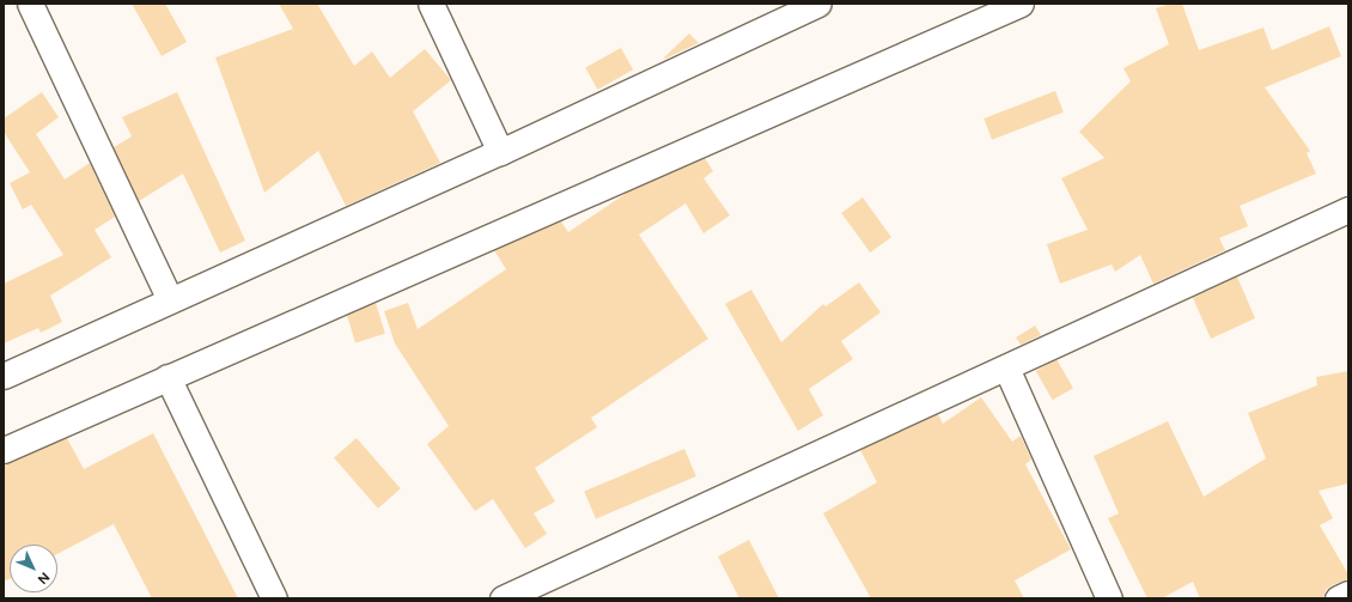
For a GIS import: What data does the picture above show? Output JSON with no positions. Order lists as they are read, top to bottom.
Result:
{
  "north": "bottom right"
}
